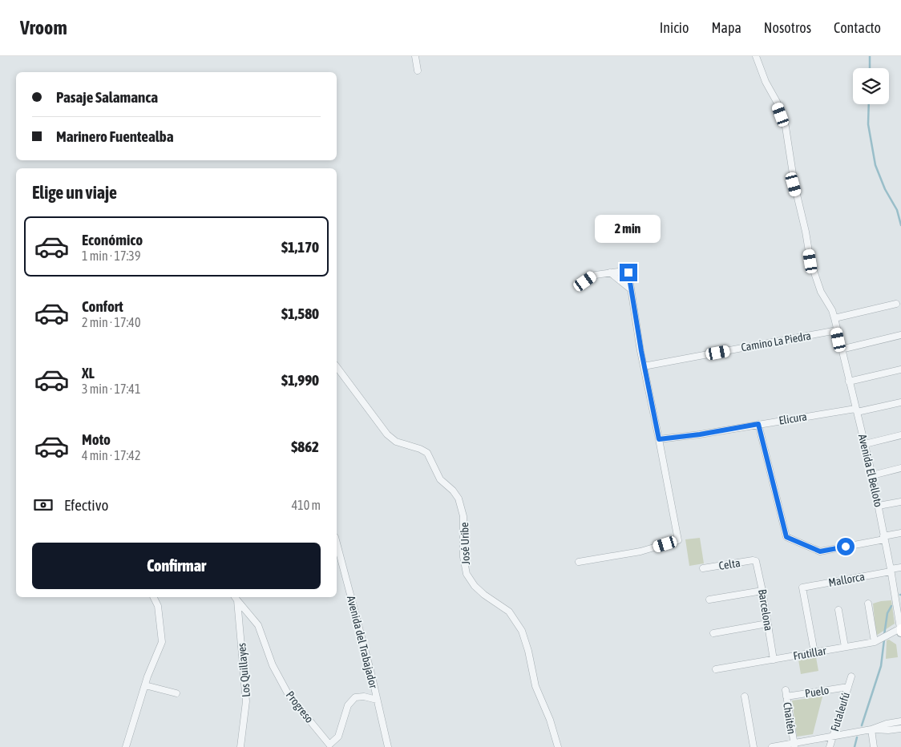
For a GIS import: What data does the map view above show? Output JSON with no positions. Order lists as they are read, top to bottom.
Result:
{
  "streets": {
    "street": [
      "Camino La Piedra",
      "Elicura",
      "Avenida El Belloto",
      "José Uribe",
      "Celta",
      "Mallorca",
      "Barcelona",
      "Avenida del Trabajador",
      "Frutillar",
      "Los Quillayes",
      "Puelo",
      "Progreso",
      "Futaleufú",
      "Chaitén"
    ]
  },
  "crossings": [
    ["Camino La Piedra", "Avenida El Belloto"],
    ["Elicura", "Avenida El Belloto"],
    ["Avenida El Belloto", "Mallorca"],
    ["Avenida El Belloto", "Frutillar"],
    ["Celta", "Barcelona"],
    ["Mallorca", "Frutillar"],
    ["Barcelona", "Frutillar"],
    ["Avenida del Trabajador", "Progreso"],
    ["Los Quillayes", "Progreso"],
    ["Puelo", "Futaleufú"],
    ["Puelo", "Chaitén"]
  ],
  "page": {
    "header": "Vroom",
    "nav": [
      "Inicio",
      "Mapa",
      "Nosotros",
      "Contacto"
    ],
    "banner": ["Pasaje Salamanca", "Marinero Fuentealba"],
    "heading": "Elige un viaje",
    "bubble": "2 min",
    "list": [
      {
        "name": "Económico",
        "note": "1 min · 17:39",
        "value": "$1,170"
      },
      {
        "name": "Confort",
        "note": "2 min · 17:40",
        "value": "$1,580"
      },
      {
        "name": "XL",
        "note": "3 min · 17:41",
        "value": "$1,990"
      },
      {
        "name": "Moto",
        "note": "4 min · 17:42",
        "value": "$862"
      }
    ],
    "pay": ["Efectivo", "410 m"],
    "buttons": "Confirmar"
  }
}
